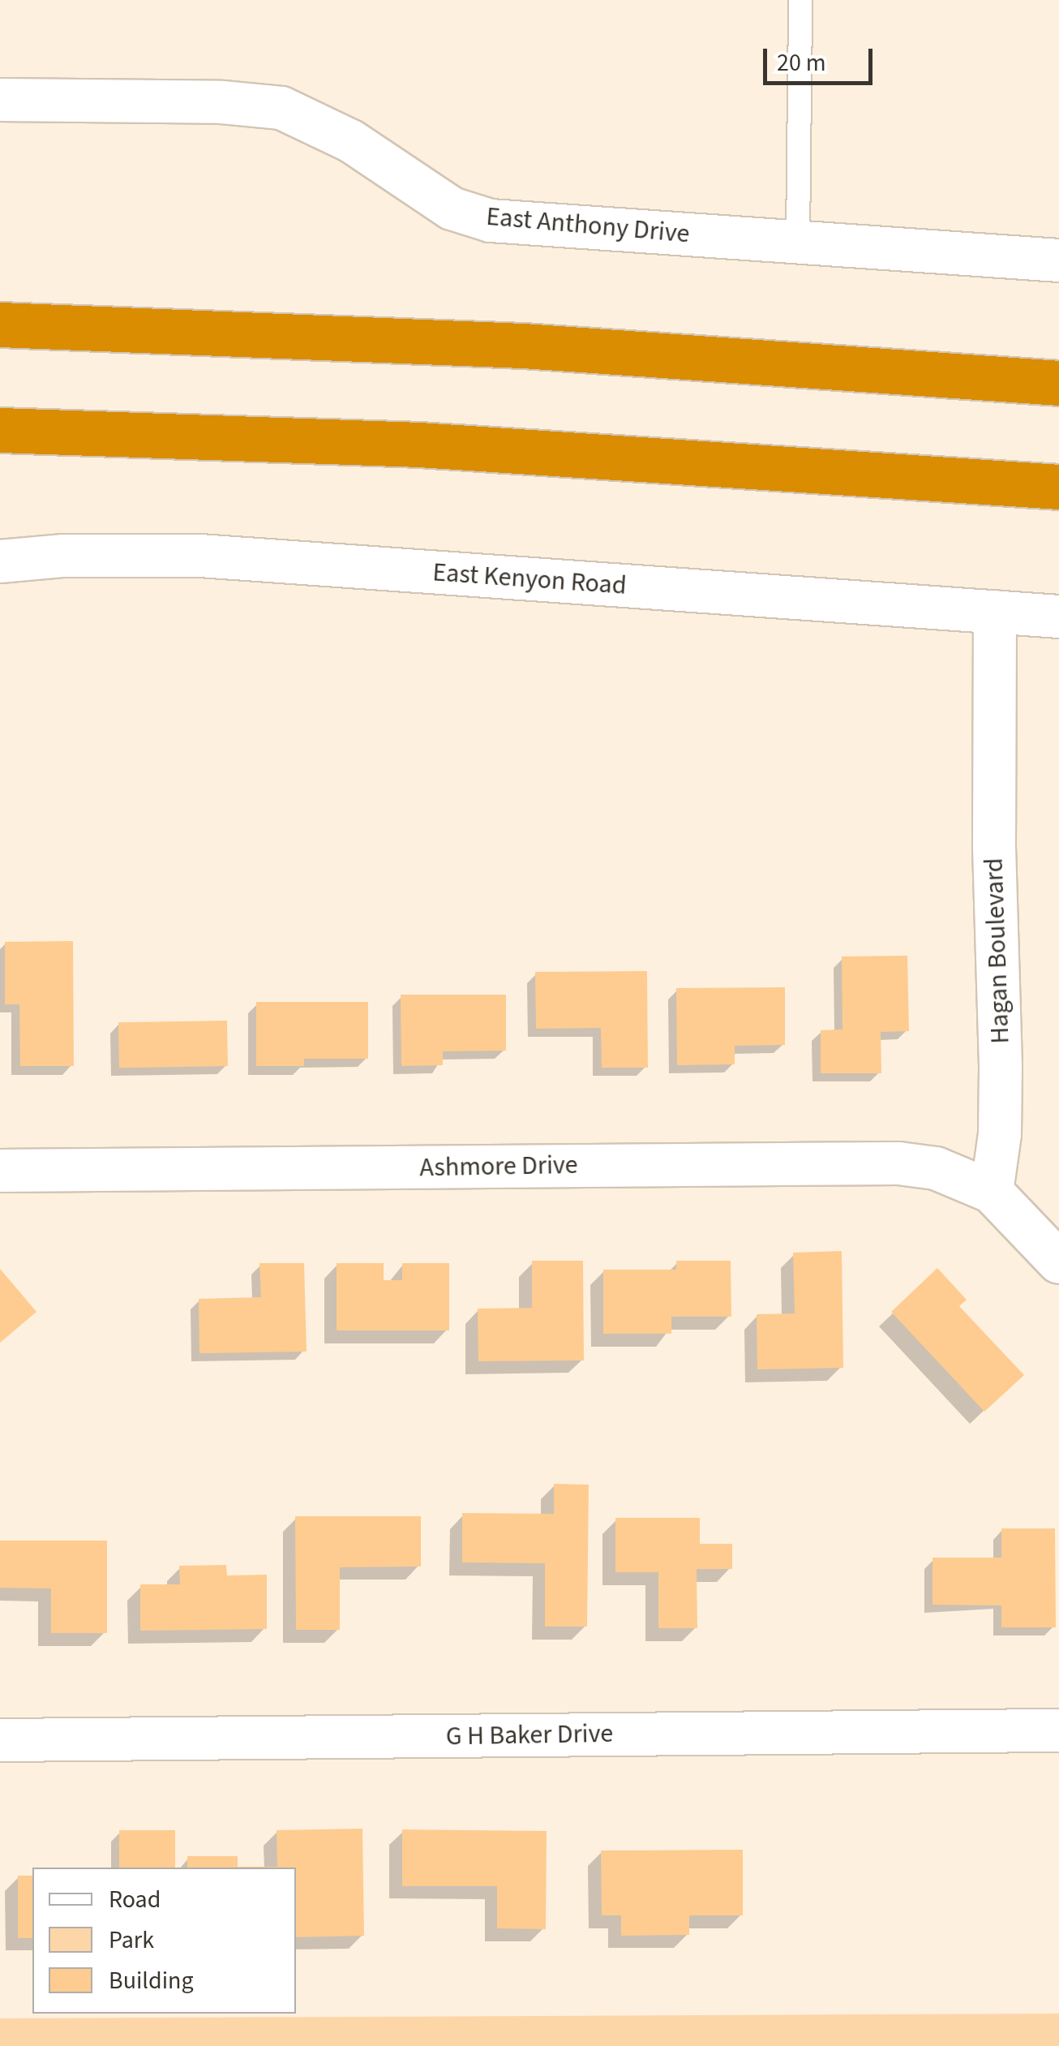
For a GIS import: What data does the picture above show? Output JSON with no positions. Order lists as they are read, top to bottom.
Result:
{
  "streets": {
    "street": [
      "East Anthony Drive",
      "East Kenyon Road",
      "Hagan Boulevard",
      "Ashmore Drive",
      "G H Baker Drive"
    ]
  },
  "crossings": [
    ["East Kenyon Road", "Hagan Boulevard"],
    ["Hagan Boulevard", "Ashmore Drive"]
  ],
  "legend": ["Road", "Park", "Building"],
  "scale_bar": "20 m"
}
